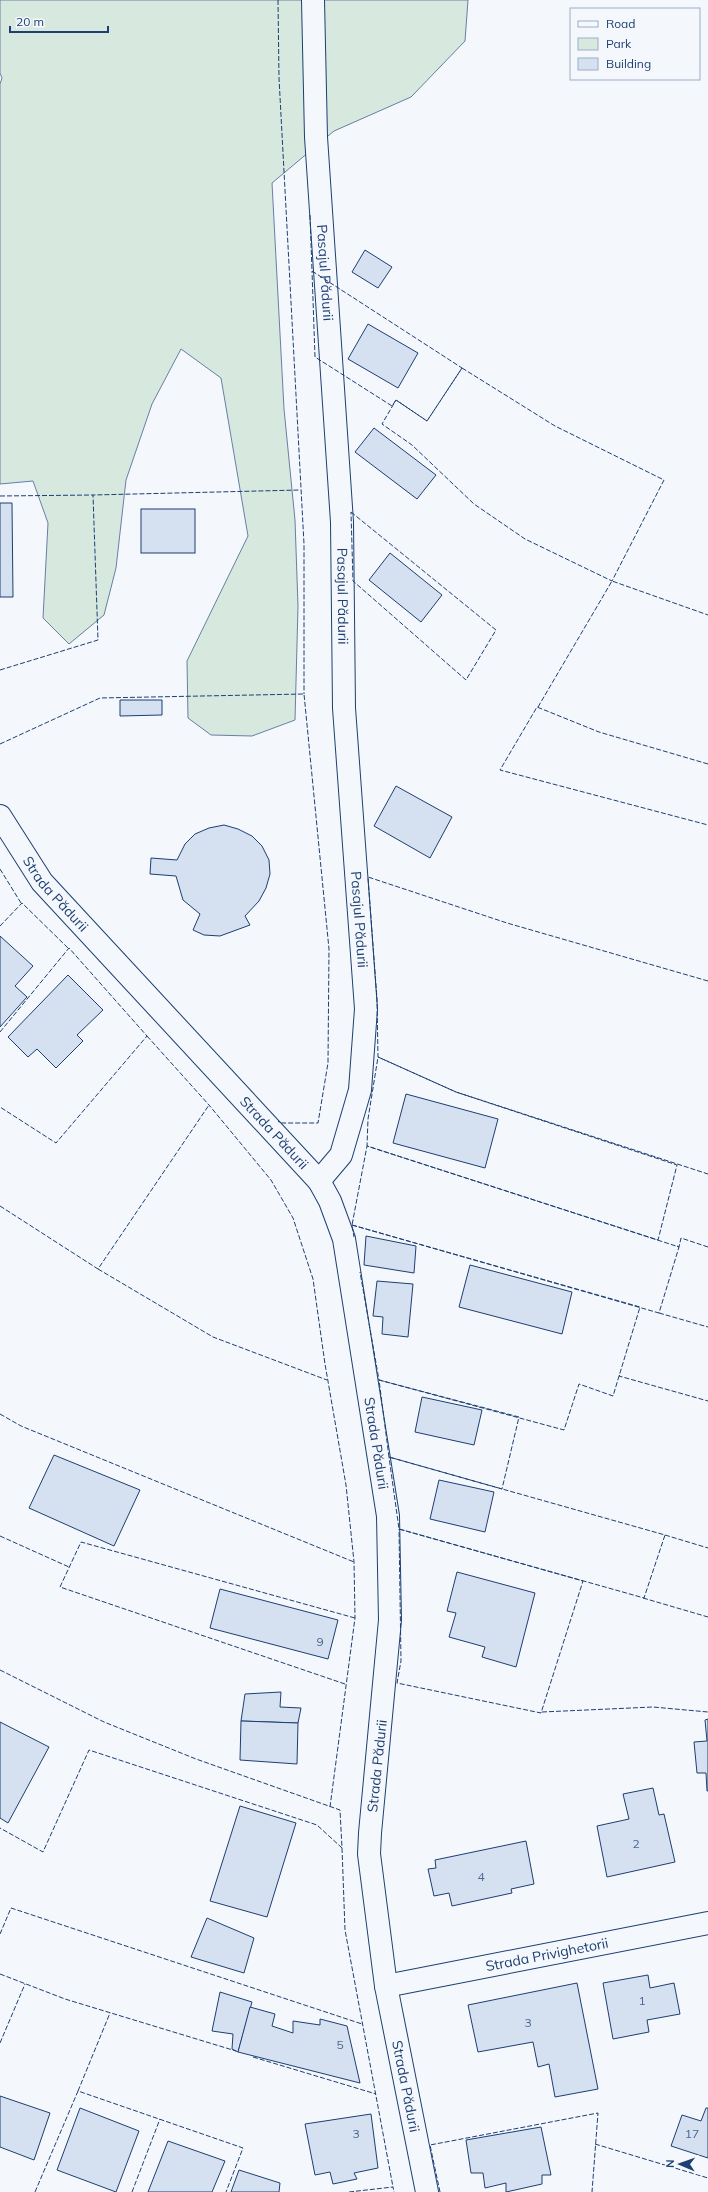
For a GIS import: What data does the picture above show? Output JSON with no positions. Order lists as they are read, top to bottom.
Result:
{
  "streets": {
    "street": ["Pasajul Pădurii", "Strada Pădurii", "Strada Privighetorii"]
  },
  "crossings": [
    ["Pasajul Pădurii", "Strada Pădurii"],
    ["Strada Pădurii", "Strada Privighetorii"]
  ],
  "house_numbers": [
    "9",
    "2",
    "4",
    "1",
    "3",
    "5",
    "3",
    "17"
  ],
  "legend": ["Road", "Park", "Building"],
  "scale_bar": "20 m",
  "north": "left"
}
